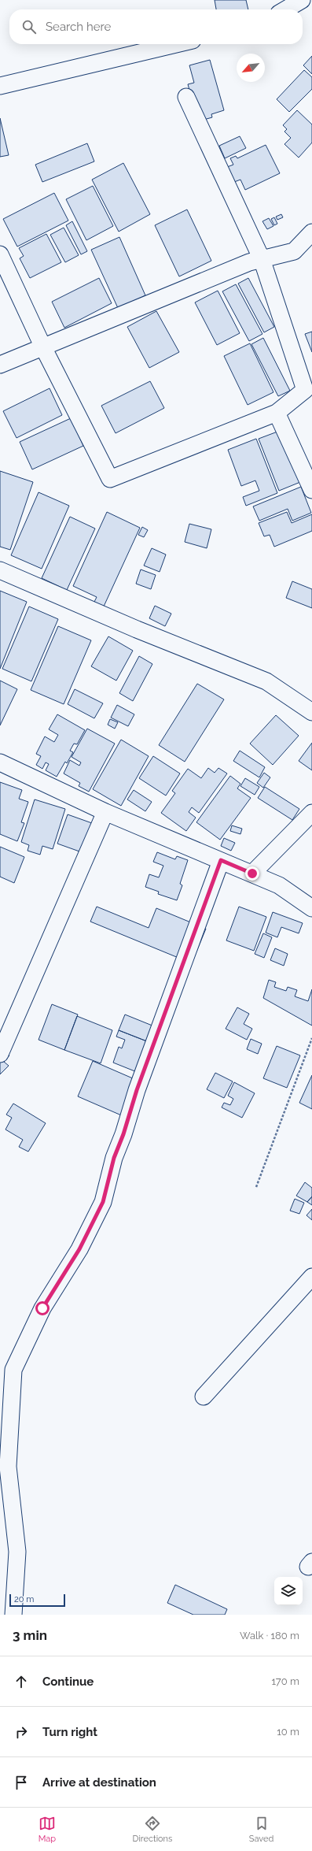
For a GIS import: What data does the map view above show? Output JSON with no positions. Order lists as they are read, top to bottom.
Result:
{
  "scale_bar": "20 m",
  "north": "bottom left",
  "page": {
    "search": "Search here",
    "scale": "20 m",
    "heading": ["3 min", "Walk · 180 m"],
    "list": [
      ["Continue", "170 m"],
      ["Turn right", "10 m"],
      "Arrive at destination"
    ],
    "nav": ["Map", "Directions", "Saved"]
  }
}
